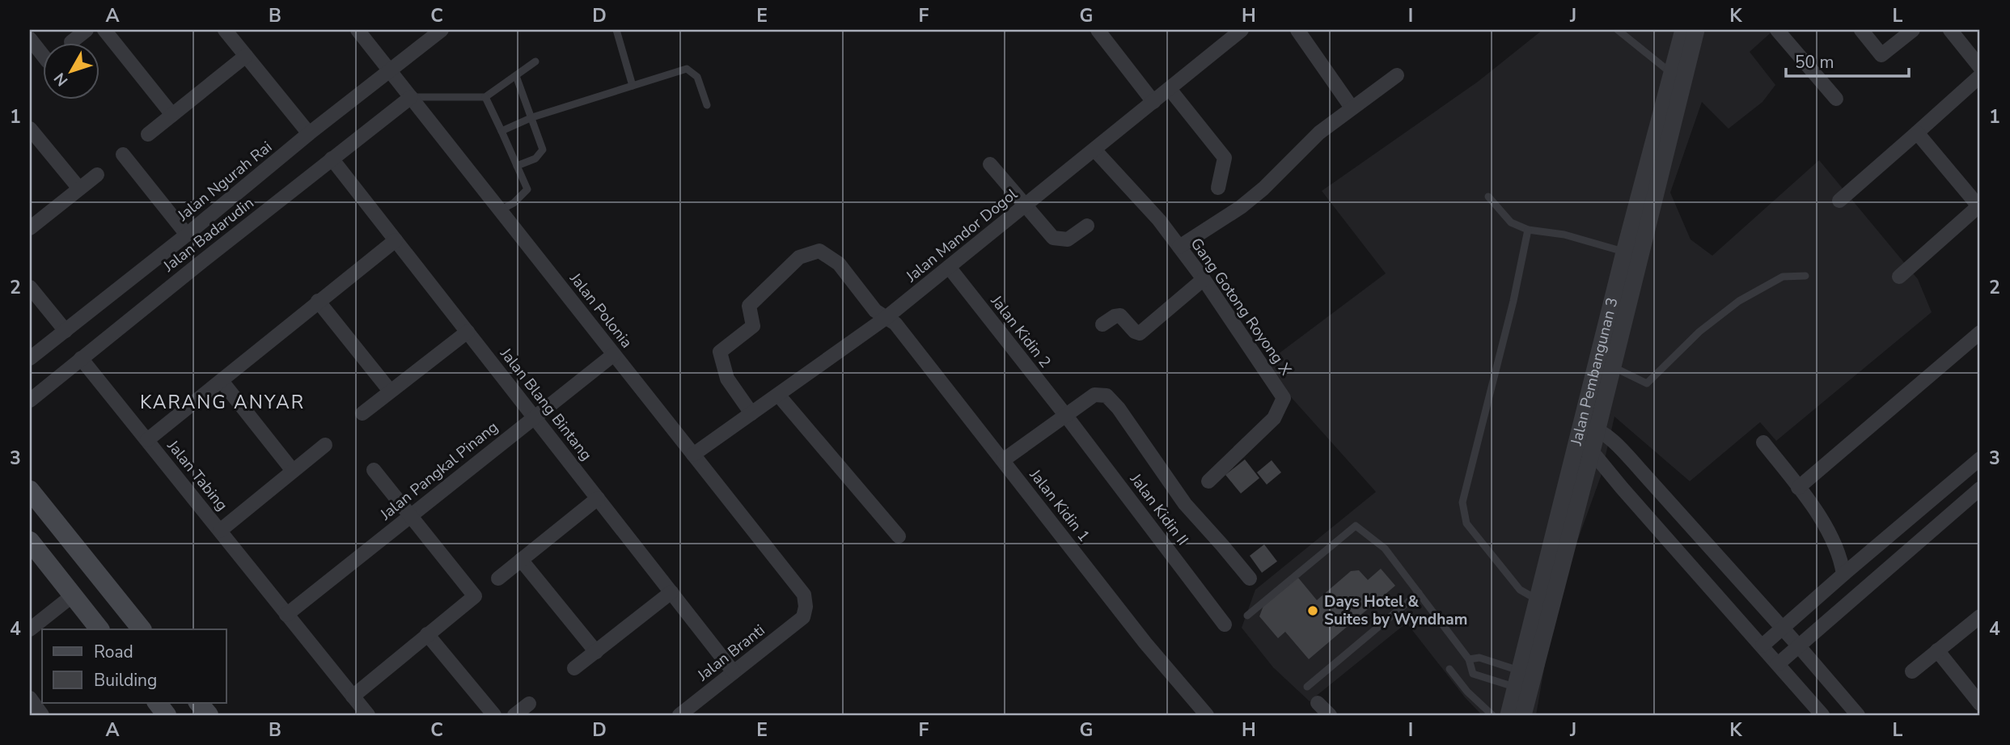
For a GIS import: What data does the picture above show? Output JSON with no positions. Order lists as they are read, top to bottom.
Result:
{
  "streets": {
    "street": [
      "Jalan Ngurah Rai",
      "Jalan Badarudin",
      "Jalan Mandor Dogol",
      "Gang Gotong Royong X",
      "Jalan Polonia",
      "Jalan Kidin 2",
      "Jalan Pembangunan 3",
      "Jalan Blang Bintang",
      "Jalan Pangkal Pinang",
      "Jalan Tabing",
      "Jalan Kidin 1",
      "Jalan Kidin II",
      "Jalan Branti"
    ]
  },
  "crossings": [
    ["Jalan Ngurah Rai", "Jalan Polonia"],
    ["Jalan Badarudin", "Jalan Polonia"],
    ["Jalan Badarudin", "Jalan Blang Bintang"],
    ["Jalan Badarudin", "Jalan Tabing"],
    ["Jalan Mandor Dogol", "Gang Gotong Royong X"],
    ["Jalan Mandor Dogol", "Jalan Polonia"],
    ["Jalan Mandor Dogol", "Jalan Kidin 2"],
    ["Jalan Mandor Dogol", "Jalan Kidin 1"],
    ["Jalan Polonia", "Jalan Pangkal Pinang"],
    ["Jalan Polonia", "Jalan Branti"],
    ["Jalan Kidin 2", "Jalan Kidin II"],
    ["Jalan Blang Bintang", "Jalan Pangkal Pinang"],
    ["Jalan Blang Bintang", "Jalan Branti"],
    ["Jalan Pangkal Pinang", "Jalan Tabing"]
  ],
  "districts": ["KARANG ANYAR"],
  "places": ["Days Hotel & Suites by Wyndham"],
  "legend": ["Road", "Building"],
  "scale_bar": "50 m",
  "north": "bottom left",
  "grid": {
    "columns": [
      "A",
      "B",
      "C",
      "D",
      "E",
      "F",
      "G",
      "H",
      "I",
      "J",
      "K",
      "L"
    ],
    "rows": [
      "1",
      "2",
      "3",
      "4"
    ]
  }
}
